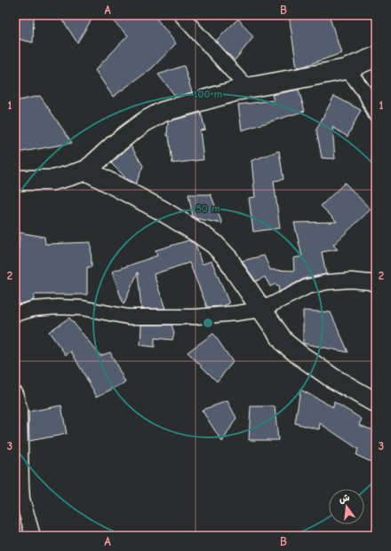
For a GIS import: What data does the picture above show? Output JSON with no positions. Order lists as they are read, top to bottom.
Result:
{
  "north": "top",
  "grid": {
    "columns": ["A", "B"],
    "rows": ["1", "2", "3"]
  },
  "rings": ["100 m", "50 m"]
}
